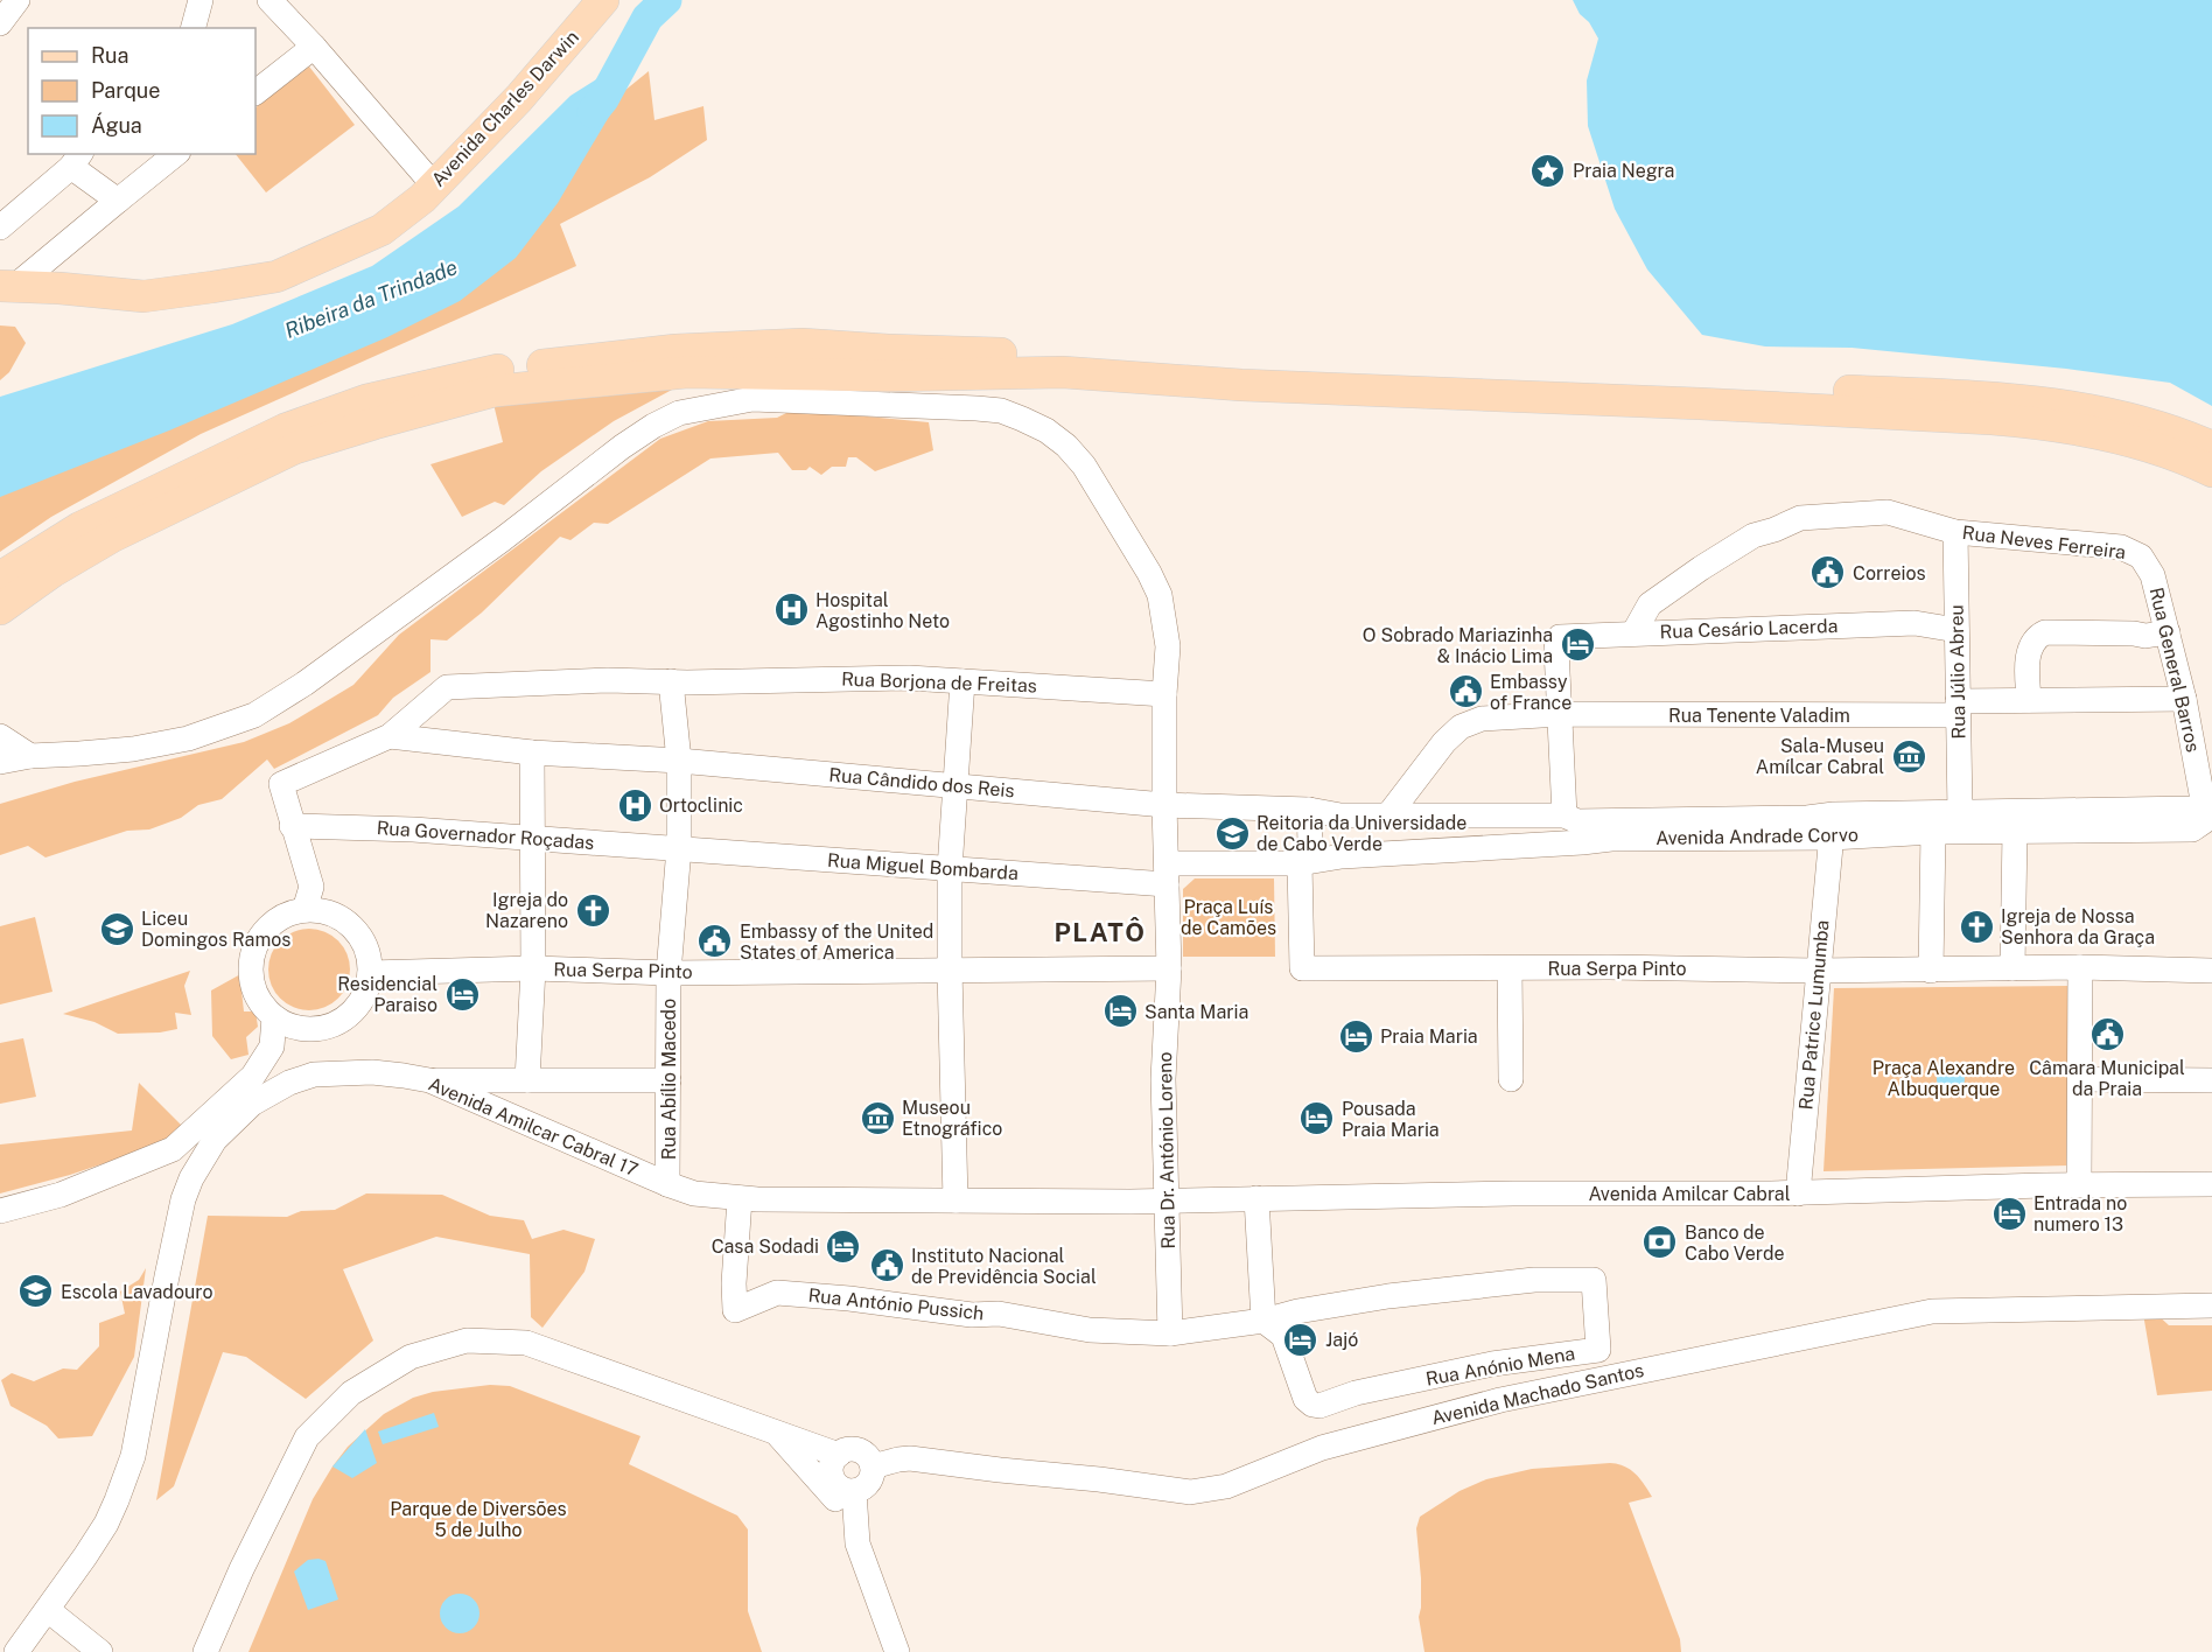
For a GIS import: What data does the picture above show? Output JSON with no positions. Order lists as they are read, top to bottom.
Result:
{
  "streets": {
    "main road": ["Avenida Charles Darwin"],
    "street": [
      "Rua Neves Ferreira",
      "Rua Cesário Lacerda",
      "Rua General Barros",
      "Rua Júlio Abreu",
      "Rua Borjona de Freitas",
      "Rua Tenente Valadim",
      "Rua Cândido dos Reis",
      "Rua Governador Roçadas",
      "Avenida Andrade Corvo",
      "Rua Miguel Bombarda",
      "Rua Serpa Pinto",
      "Rua Patrice Lumumba",
      "Rua Abílio Macedo",
      "Avenida Amilcar Cabral 17",
      "Rua Dr. António Loreno",
      "Avenida Amilcar Cabral",
      "Rua António Pussich",
      "Rua Anónio Mena",
      "Avenida Machado Santos"
    ]
  },
  "crossings": [
    ["Rua Neves Ferreira", "Rua Cesário Lacerda"],
    ["Rua Neves Ferreira", "Rua General Barros"],
    ["Rua Neves Ferreira", "Rua Júlio Abreu"],
    ["Rua Cesário Lacerda", "Rua Júlio Abreu"],
    ["Rua Cesário Lacerda", "Rua Tenente Valadim"],
    ["Rua General Barros", "Rua Tenente Valadim"],
    ["Rua General Barros", "Avenida Andrade Corvo"],
    ["Rua Júlio Abreu", "Rua Tenente Valadim"],
    ["Rua Júlio Abreu", "Avenida Andrade Corvo"],
    ["Rua Júlio Abreu", "Rua Serpa Pinto"],
    ["Rua Borjona de Freitas", "Rua Cândido dos Reis"],
    ["Rua Borjona de Freitas", "Rua Abílio Macedo"],
    ["Rua Borjona de Freitas", "Rua Dr. António Loreno"],
    ["Rua Tenente Valadim", "Avenida Andrade Corvo"],
    ["Rua Cândido dos Reis", "Avenida Andrade Corvo"],
    ["Rua Cândido dos Reis", "Rua Abílio Macedo"],
    ["Rua Cândido dos Reis", "Rua Dr. António Loreno"],
    ["Rua Governador Roçadas", "Rua Miguel Bombarda"],
    ["Rua Governador Roçadas", "Rua Abílio Macedo"],
    ["Avenida Andrade Corvo", "Rua Miguel Bombarda"],
    ["Avenida Andrade Corvo", "Rua Serpa Pinto"],
    ["Avenida Andrade Corvo", "Rua Patrice Lumumba"],
    ["Avenida Andrade Corvo", "Rua Dr. António Loreno"],
    ["Rua Miguel Bombarda", "Rua Abílio Macedo"],
    ["Rua Miguel Bombarda", "Rua Dr. António Loreno"],
    ["Rua Serpa Pinto", "Rua Patrice Lumumba"],
    ["Rua Serpa Pinto", "Rua Abílio Macedo"],
    ["Rua Serpa Pinto", "Rua Dr. António Loreno"],
    ["Rua Patrice Lumumba", "Avenida Amilcar Cabral"],
    ["Rua Abílio Macedo", "Avenida Amilcar Cabral 17"],
    ["Avenida Amilcar Cabral 17", "Rua Dr. António Loreno"],
    ["Avenida Amilcar Cabral 17", "Avenida Amilcar Cabral"],
    ["Avenida Amilcar Cabral 17", "Rua António Pussich"],
    ["Rua Dr. António Loreno", "Avenida Amilcar Cabral"],
    ["Rua Dr. António Loreno", "Rua António Pussich"],
    ["Rua Dr. António Loreno", "Rua Anónio Mena"],
    ["Rua António Pussich", "Rua Anónio Mena"]
  ],
  "districts": ["PLATÔ"],
  "water": ["Ribeira da Trindade"],
  "parks": ["Praça Luís de Camões", "Praça Alexandre Albuquerque", "Parque de Diversões 5 de Julho"],
  "places": {
    "place": ["Praia Negra"],
    "public building": [
      "Correios",
      "Embassy of France",
      "Embassy of the United States of America",
      "Câmara Municipal da Praia",
      "Instituto Nacional de Previdência Social"
    ],
    "hospital": ["Hospital Agostinho Neto", "Ortoclinic"],
    "hotel": [
      "O Sobrado Mariazinha & Inácio Lima",
      "Residencial Paraiso",
      "Santa Maria",
      "Praia Maria",
      "Pousada Praia Maria",
      "Entrada no numero 13",
      "Casa Sodadi",
      "Jajó"
    ],
    "museum": ["Sala-Museu Amílcar Cabral", "Museou Etnográfico"],
    "school or university": ["Reitoria da Universidade de Cabo Verde", "Liceu Domingos Ramos", "Escola Lavadouro"],
    "church": ["Igreja do Nazareno", "Igreja de Nossa Senhora da Graça"],
    "bank": ["Banco de Cabo Verde"]
  },
  "legend": ["Rua", "Parque", "Água"]
}
